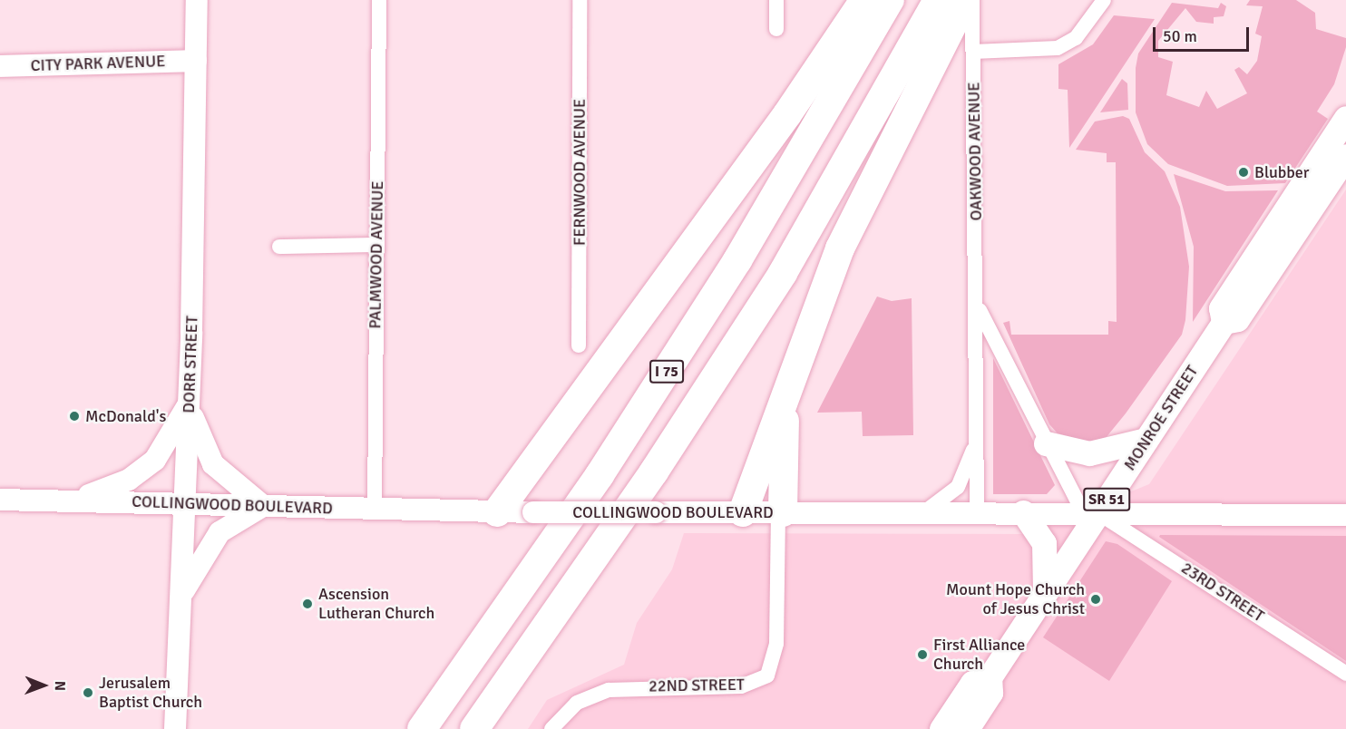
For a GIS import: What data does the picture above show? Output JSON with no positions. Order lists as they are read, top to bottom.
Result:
{
  "streets": {
    "highway": ["I 75"],
    "main road": [
      "CITY PARK AVENUE",
      "DORR STREET",
      "MONROE STREET",
      "SR 51",
      "COLLINGWOOD BOULEVARD"
    ],
    "street": [
      "OAKWOOD AVENUE",
      "FERNWOOD AVENUE",
      "PALMWOOD AVENUE",
      "23RD STREET",
      "22ND STREET"
    ]
  },
  "crossings": [
    ["CITY PARK AVENUE", "DORR STREET"],
    ["OAKWOOD AVENUE", "MONROE STREET"],
    ["OAKWOOD AVENUE", "COLLINGWOOD BOULEVARD"],
    ["OAKWOOD AVENUE", "23RD STREET"],
    ["PALMWOOD AVENUE", "COLLINGWOOD BOULEVARD"],
    ["DORR STREET", "COLLINGWOOD BOULEVARD"],
    ["MONROE STREET", "COLLINGWOOD BOULEVARD"],
    ["MONROE STREET", "23RD STREET"],
    ["COLLINGWOOD BOULEVARD", "23RD STREET"],
    ["COLLINGWOOD BOULEVARD", "22ND STREET"]
  ],
  "places": [
    "Blubber",
    "McDonald's",
    "Mount Hope Church of Jesus Christ",
    "Ascension Lutheran Church",
    "First Alliance Church",
    "Jerusalem Baptist Church"
  ],
  "scale_bar": "50 m",
  "north": "right"
}
